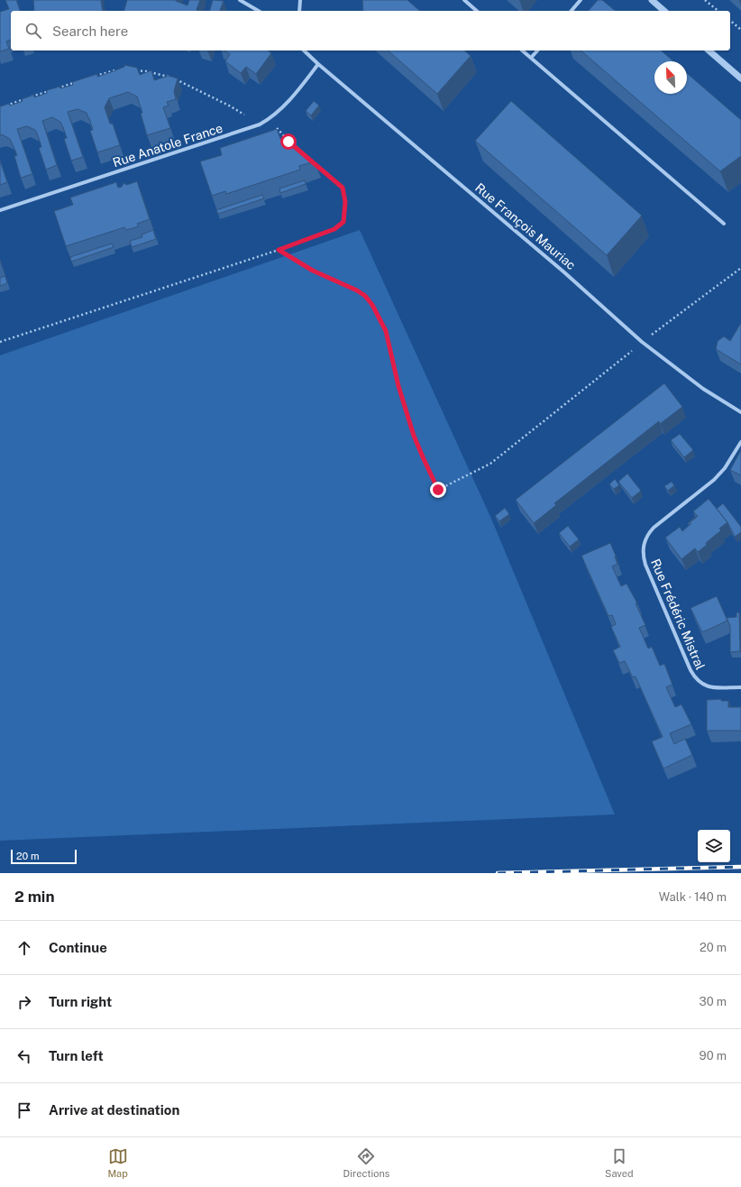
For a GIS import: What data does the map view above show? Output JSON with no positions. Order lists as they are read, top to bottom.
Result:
{
  "streets": {
    "street": ["Rue Anatole France", "Rue François Mauriac", "Rue Frédéric Mistral"]
  },
  "crossings": [
    ["Rue Anatole France", "Rue François Mauriac"]
  ],
  "scale_bar": "20 m",
  "north": "top left",
  "page": {
    "search": "Search here",
    "scale": "20 m",
    "heading": ["2 min", "Walk · 140 m"],
    "list": [
      ["Continue", "20 m"],
      ["Turn right", "30 m"],
      ["Turn left", "90 m"],
      "Arrive at destination"
    ],
    "nav": ["Map", "Directions", "Saved"]
  }
}
